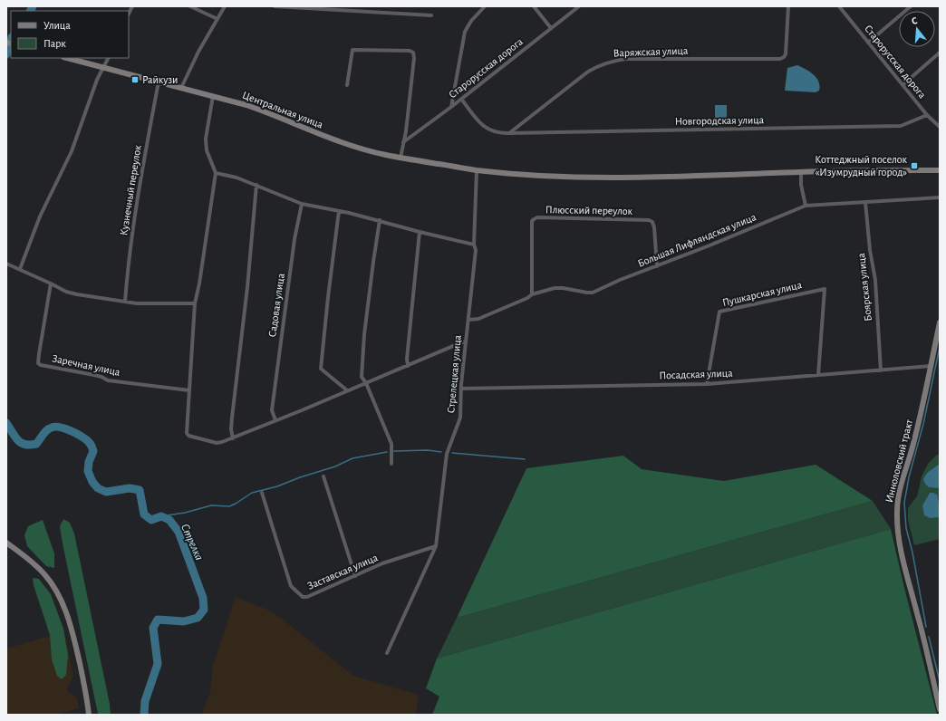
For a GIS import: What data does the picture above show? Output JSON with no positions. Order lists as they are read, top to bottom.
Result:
{
  "streets": {
    "main road": ["Центральная улица", "Инноловский тракт"],
    "street": [
      "Варяжская улица",
      "Старорусская дорога",
      "Новгородская улица",
      "Кузнечный переулок",
      "Плюсский переулок",
      "Большая Лифляндская улица",
      "Боярская улица",
      "Пушкарская улица",
      "Садовая улица",
      "Заречная улица",
      "Стрелецкая улица",
      "Посадская улица",
      "Заставская улица"
    ]
  },
  "crossings": [
    ["Варяжская улица", "Новгородская улица"],
    ["Старорусская дорога", "Новгородская улица"],
    ["Центральная улица", "Кузнечный переулок"],
    ["Центральная улица", "Стрелецкая улица"],
    ["Плюсский переулок", "Большая Лифляндская улица"],
    ["Большая Лифляндская улица", "Боярская улица"],
    ["Большая Лифляндская улица", "Стрелецкая улица"],
    ["Боярская улица", "Посадская улица"],
    ["Пушкарская улица", "Посадская улица"],
    ["Стрелецкая улица", "Посадская улица"],
    ["Стрелецкая улица", "Заставская улица"],
    ["Посадская улица", "Инноловский тракт"]
  ],
  "water": ["Стрелка"],
  "places": {
    "transit": ["Райкузи", "Коттеджный поселок «Изумрудный город»"]
  },
  "legend": ["Улица", "Парк"],
  "north": "top"
}
